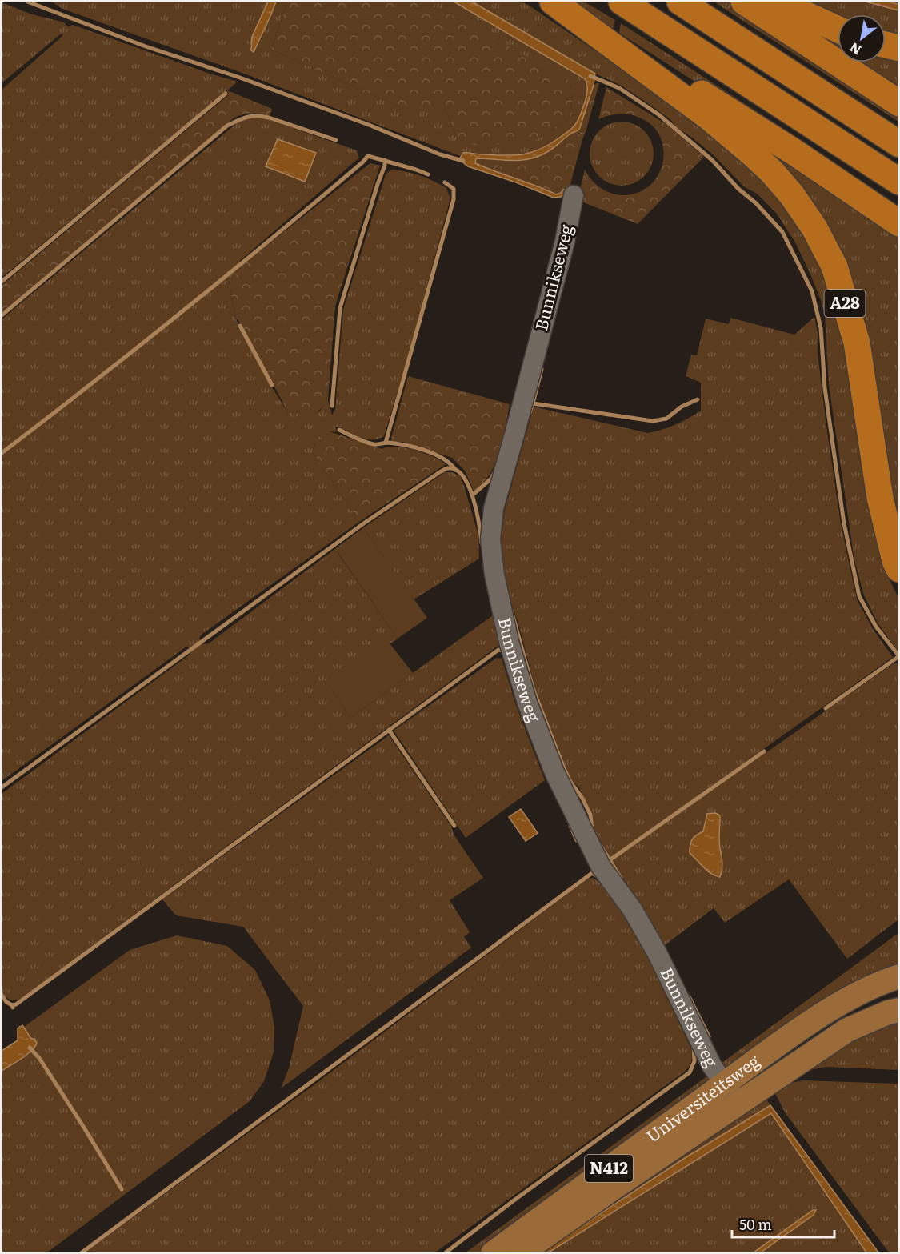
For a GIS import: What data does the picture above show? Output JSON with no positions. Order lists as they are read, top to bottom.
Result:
{
  "streets": {
    "highway": ["A28"],
    "main road": ["Universiteitsweg", "N412"],
    "street": ["Bunnikseweg"]
  },
  "crossings": [
    ["Bunnikseweg", "Universiteitsweg"]
  ],
  "scale_bar": "50 m",
  "north": "bottom left"
}
